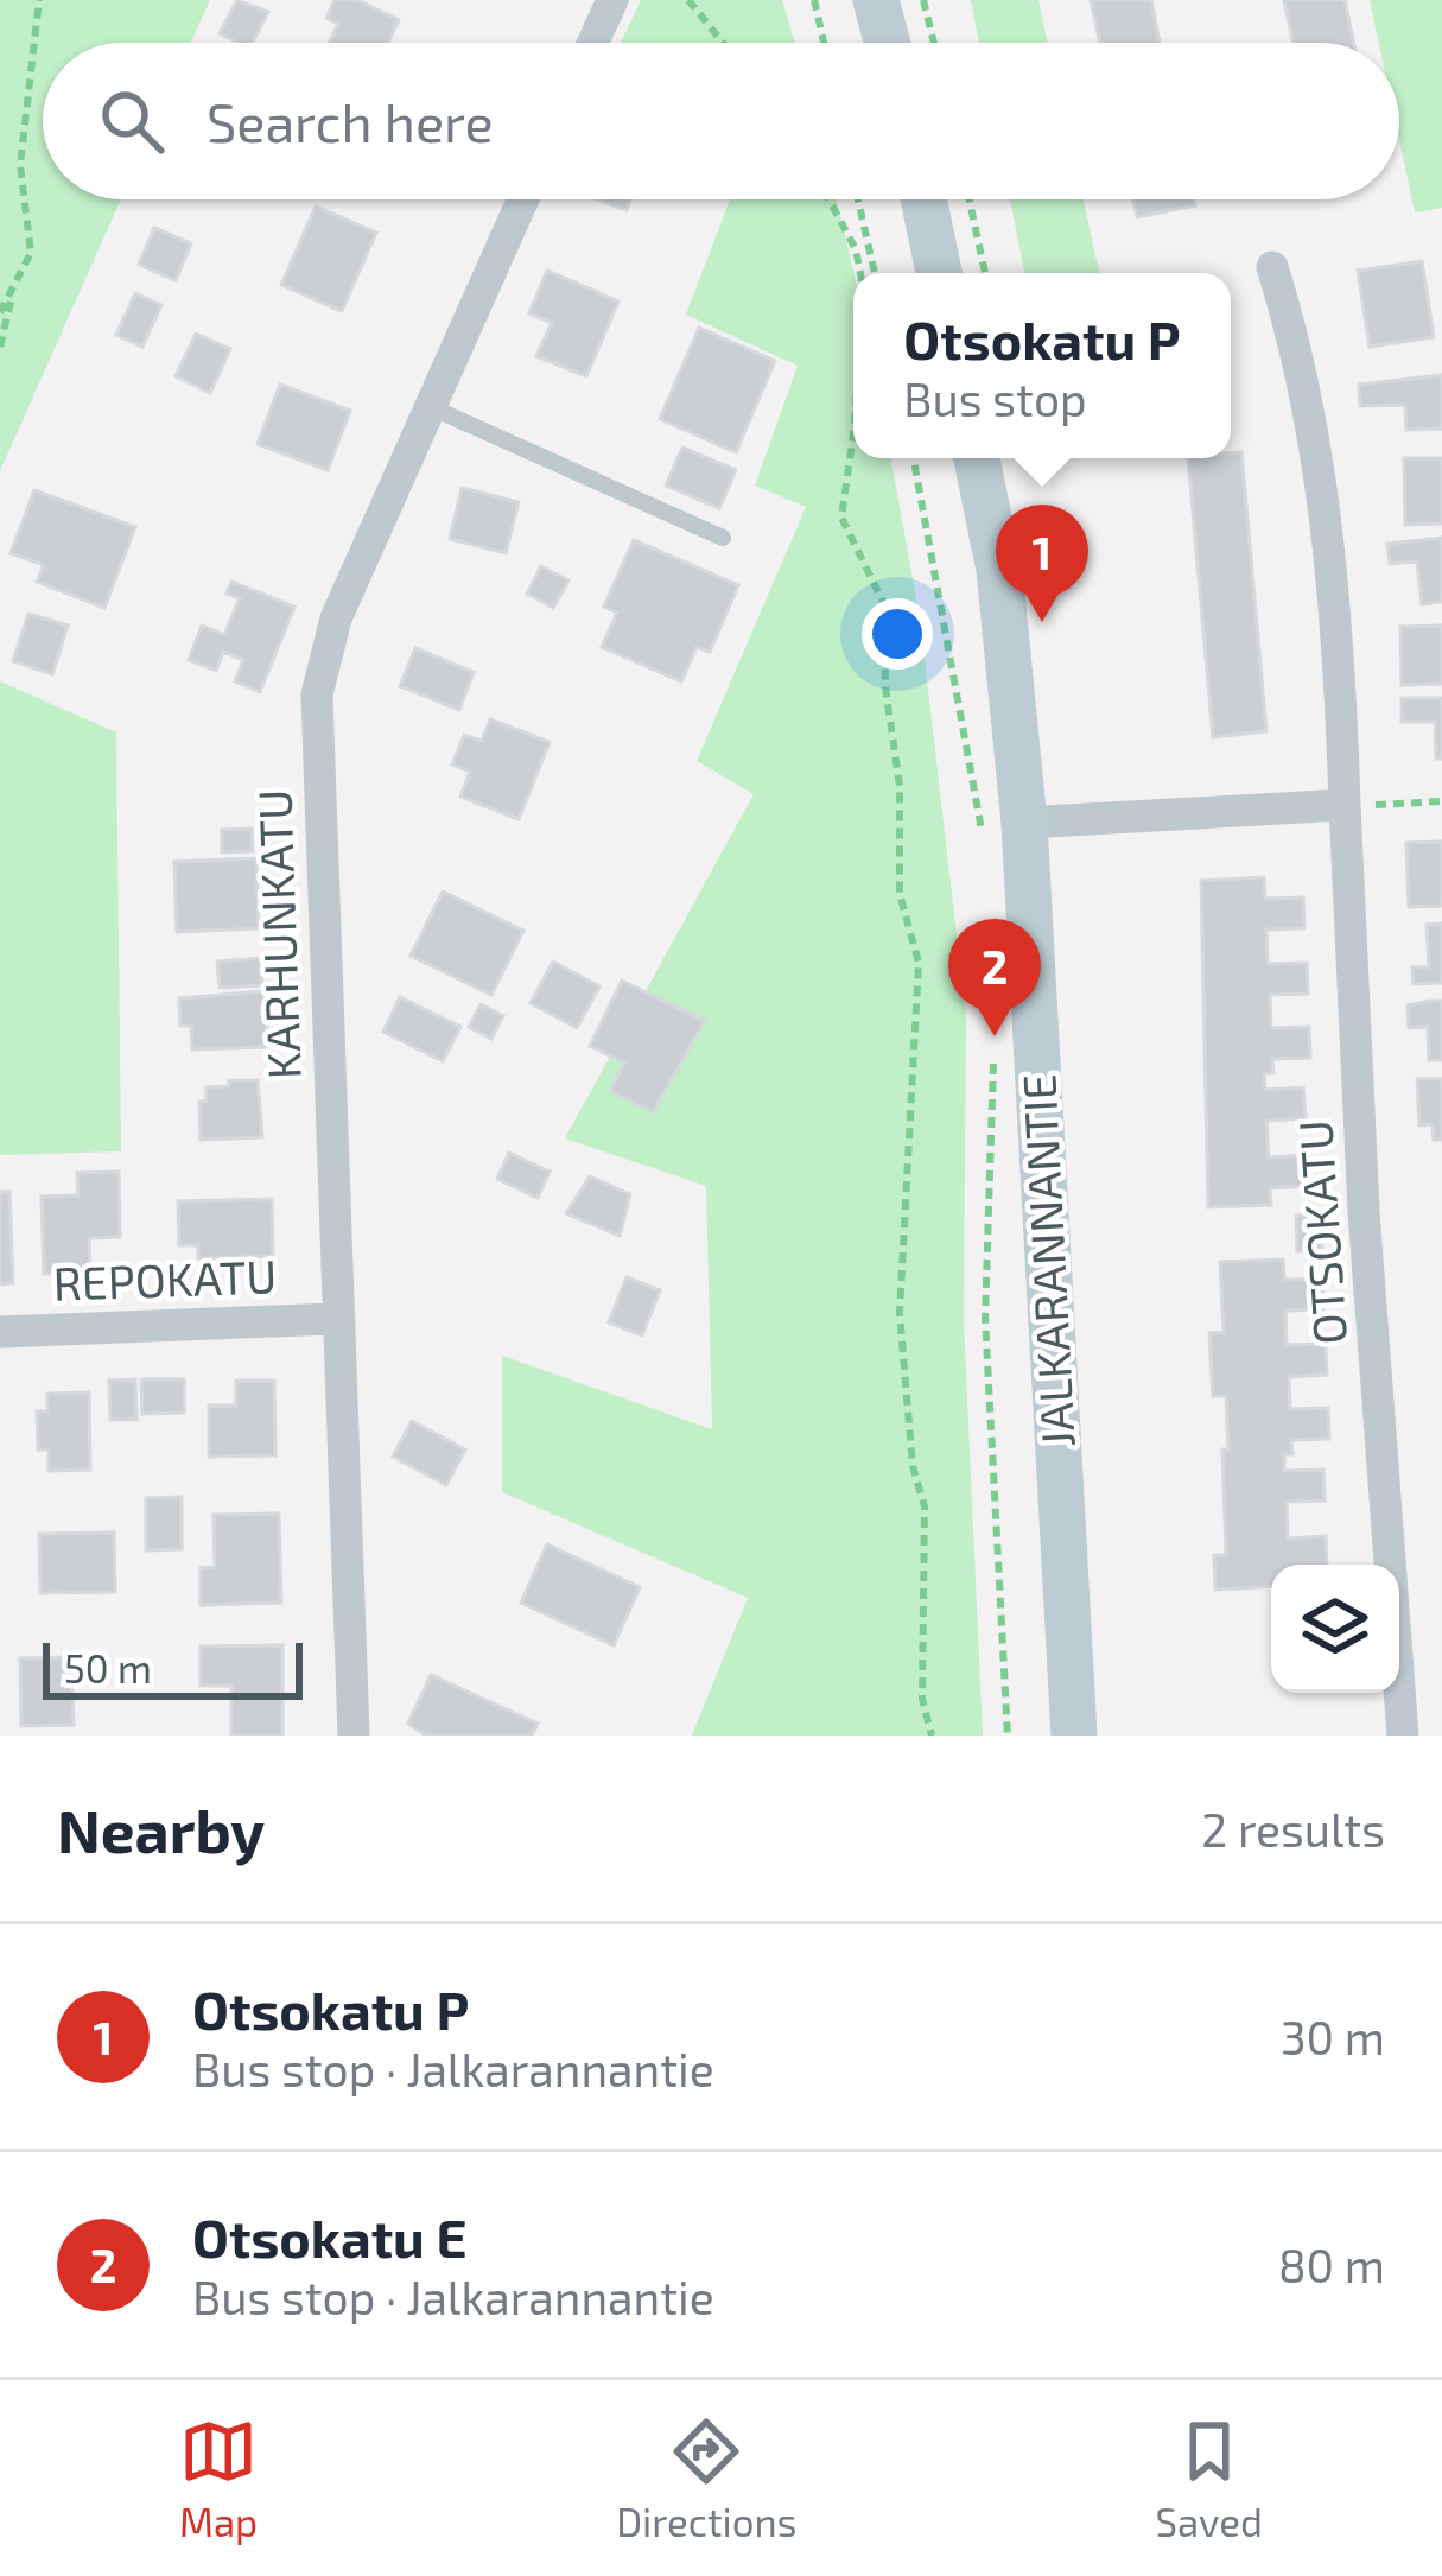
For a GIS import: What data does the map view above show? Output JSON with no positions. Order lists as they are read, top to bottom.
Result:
{
  "streets": {
    "main road": ["JALKARANNANTIE"],
    "street": ["KARHUNKATU", "OTSOKATU", "REPOKATU"]
  },
  "crossings": [
    ["KARHUNKATU", "REPOKATU"]
  ],
  "scale_bar": "50 m",
  "page": {
    "search": "Search here",
    "popup": ["Otsokatu P", "Bus stop"],
    "pins": ["1", "2"],
    "scale": "50 m",
    "heading": ["Nearby", "2 results"],
    "list": [
      {
        "mark": "1",
        "name": "Otsokatu P",
        "note": "Bus stop · Jalkarannantie",
        "value": "30 m"
      },
      {
        "mark": "2",
        "name": "Otsokatu E",
        "note": "Bus stop · Jalkarannantie",
        "value": "80 m"
      }
    ],
    "nav": ["Map", "Directions", "Saved"]
  }
}
